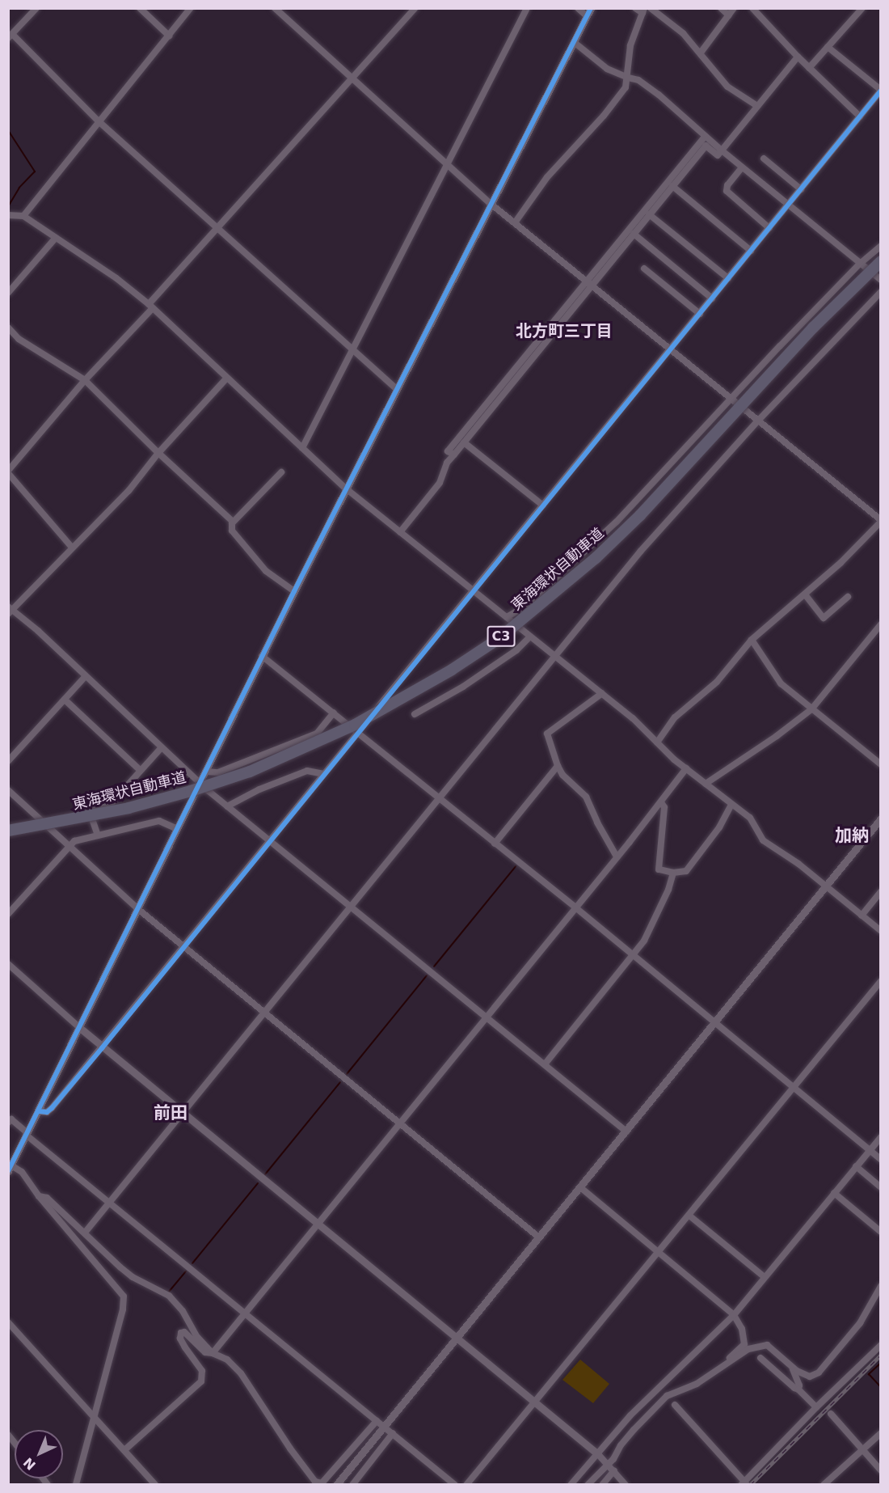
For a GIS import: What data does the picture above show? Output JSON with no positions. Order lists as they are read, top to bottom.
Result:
{
  "streets": {
    "highway": ["東海環状自動車道", "C3"]
  },
  "districts": ["北方町三丁目", "加納", "前田"],
  "north": "bottom left"
}
